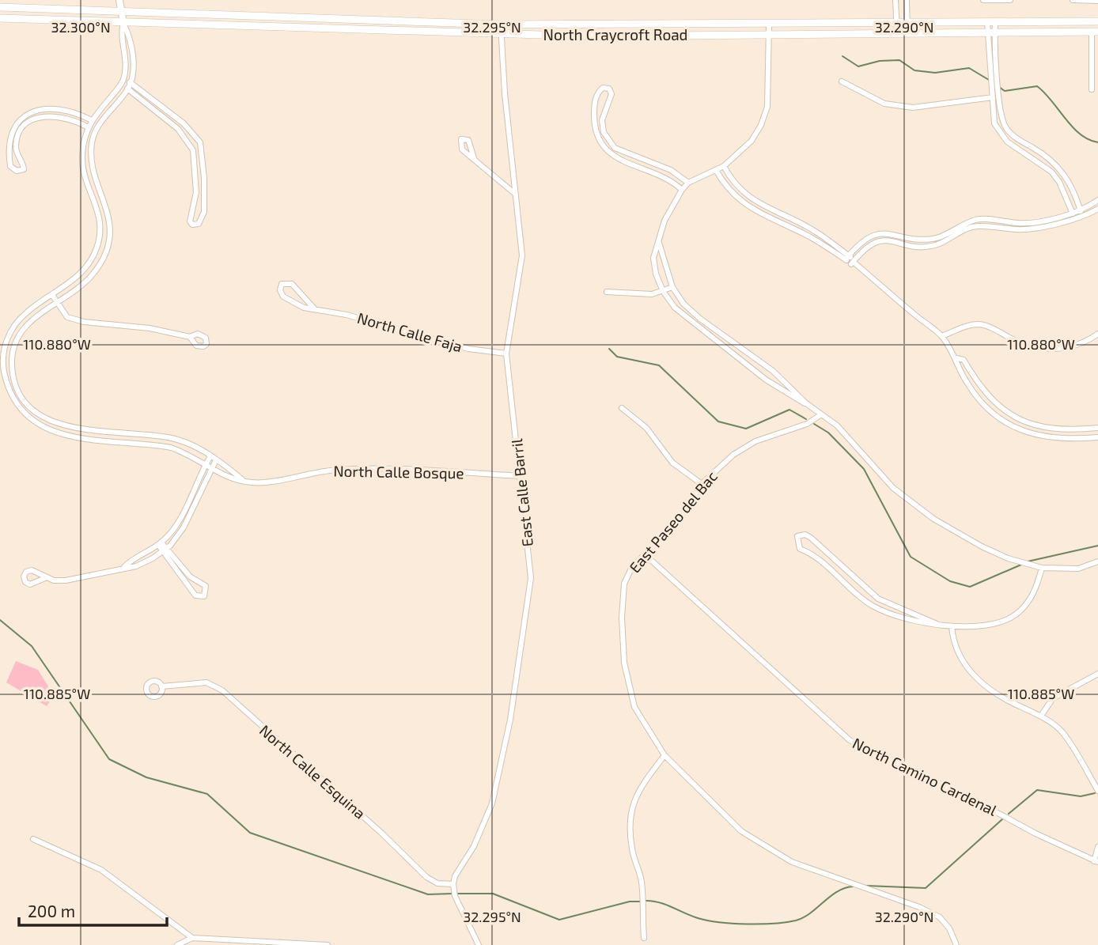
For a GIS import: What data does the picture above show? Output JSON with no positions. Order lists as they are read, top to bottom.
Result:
{
  "streets": {
    "main road": ["North Craycroft Road"],
    "street": [
      "North Calle Faja",
      "North Calle Bosque",
      "East Calle Barril",
      "East Paseo del Bac",
      "North Calle Esquina",
      "North Camino Cardenal"
    ]
  },
  "crossings": [
    ["North Craycroft Road", "East Calle Barril"],
    ["North Calle Faja", "East Calle Barril"],
    ["North Calle Bosque", "East Calle Barril"],
    ["East Calle Barril", "North Calle Esquina"],
    ["East Paseo del Bac", "North Camino Cardenal"]
  ],
  "scale_bar": "200 m",
  "coordinates": [
    "32.300°N",
    "32.295°N",
    "32.290°N",
    "110.880°W",
    "110.885°W"
  ]
}
